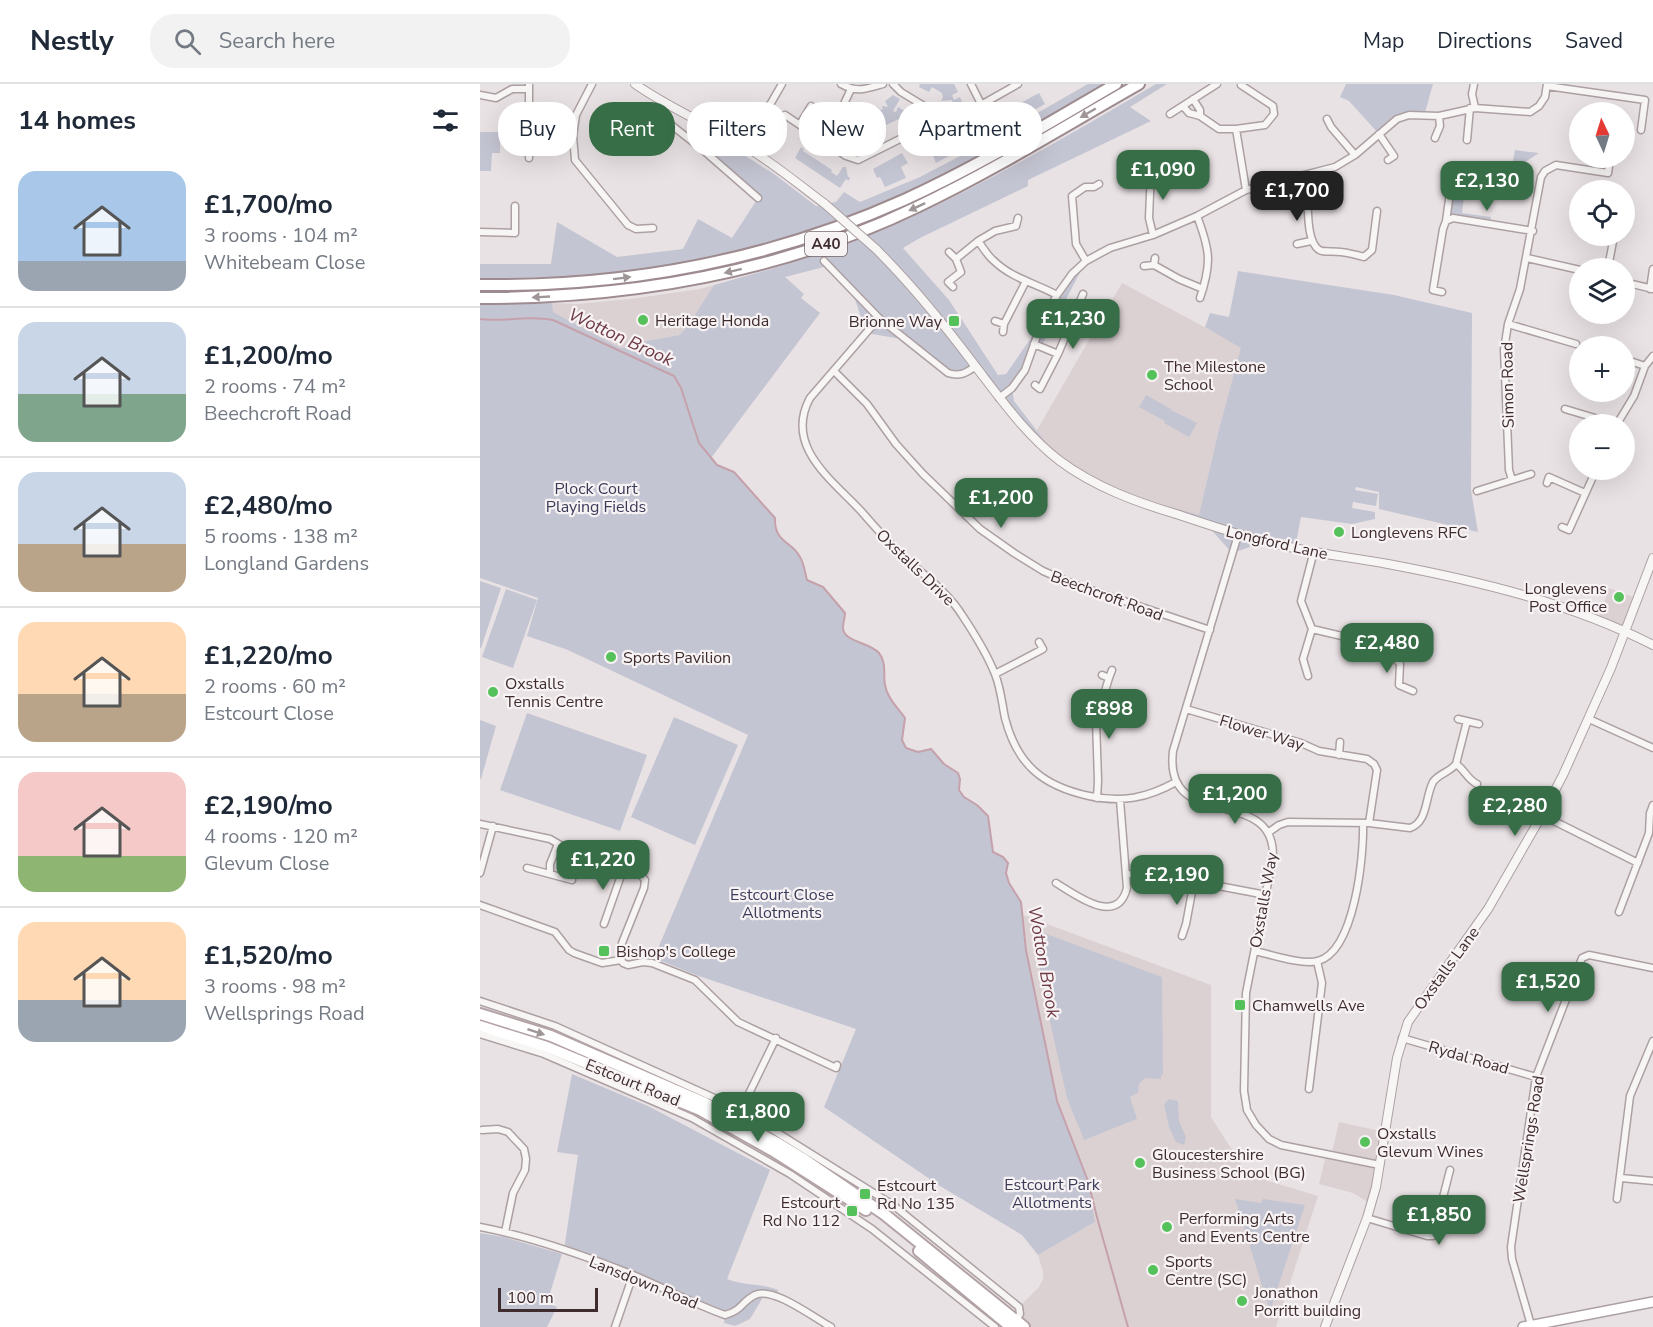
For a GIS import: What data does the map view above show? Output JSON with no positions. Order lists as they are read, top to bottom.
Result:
{
  "streets": {
    "main road": ["A40", "Estcourt Road"],
    "street": [
      "Simon Road",
      "Longford Lane",
      "Oxstalls Drive",
      "Beechcroft Road",
      "Flower Way",
      "Oxstalls Way",
      "Oxstalls Lane",
      "Rydal Road",
      "Wellsprings Road",
      "Lansdown Road"
    ]
  },
  "crossings": [
    ["Longford Lane", "Oxstalls Lane"],
    ["Oxstalls Drive", "Beechcroft Road"],
    ["Oxstalls Drive", "Oxstalls Way"],
    ["Oxstalls Way", "Oxstalls Lane"],
    ["Oxstalls Lane", "Rydal Road"],
    ["Rydal Road", "Wellsprings Road"]
  ],
  "water": ["Wotton Brook"],
  "parks": ["Plock Court Playing Fields", "Estcourt Close Allotments", "Estcourt Park Allotments"],
  "places": {
    "other": [
      "Heritage Honda",
      "The Milestone School",
      "Longlevens RFC",
      "Longlevens Post Office",
      "Sports Pavilion",
      "Oxstalls Tennis Centre",
      "Oxstalls Glevum Wines",
      "Gloucestershire Business School (BG)",
      "Performing Arts and Events Centre",
      "Sports Centre (SC)",
      "Jonathon Porritt building"
    ],
    "transit": [
      "Brionne Way",
      "Bishop's College",
      "Chamwells Ave",
      "Estcourt Rd No 135",
      "Estcourt Rd No 112"
    ]
  },
  "scale_bar": "100 m",
  "north": "top",
  "page": {
    "header": "Nestly",
    "search": "Search here",
    "nav": ["Map", "Directions", "Saved"],
    "heading": "14 homes",
    "map_buttons": ["+", "−"],
    "chip": [
      "Buy",
      "Rent",
      "Filters",
      "New",
      "Apartment"
    ],
    "price": [
      "£1,090",
      "£2,130",
      "£1,700",
      "£1,230",
      "£1,200",
      "£2,480",
      "£898",
      "£1,200",
      "£2,280",
      "£1,220",
      "£2,190",
      "£1,520",
      "£1,800",
      "£1,850"
    ],
    "list": [
      {
        "name": "£1,700/mo",
        "note": "3 rooms · 104 m² · Whitebeam Close"
      },
      {
        "name": "£1,200/mo",
        "note": "2 rooms · 74 m² · Beechcroft Road"
      },
      {
        "name": "£2,480/mo",
        "note": "5 rooms · 138 m² · Longland Gardens"
      },
      {
        "name": "£1,220/mo",
        "note": "2 rooms · 60 m² · Estcourt Close"
      },
      {
        "name": "£2,190/mo",
        "note": "4 rooms · 120 m² · Glevum Close"
      },
      {
        "name": "£1,520/mo",
        "note": "3 rooms · 98 m² · Wellsprings Road"
      }
    ],
    "scale": "100 m"
  }
}
